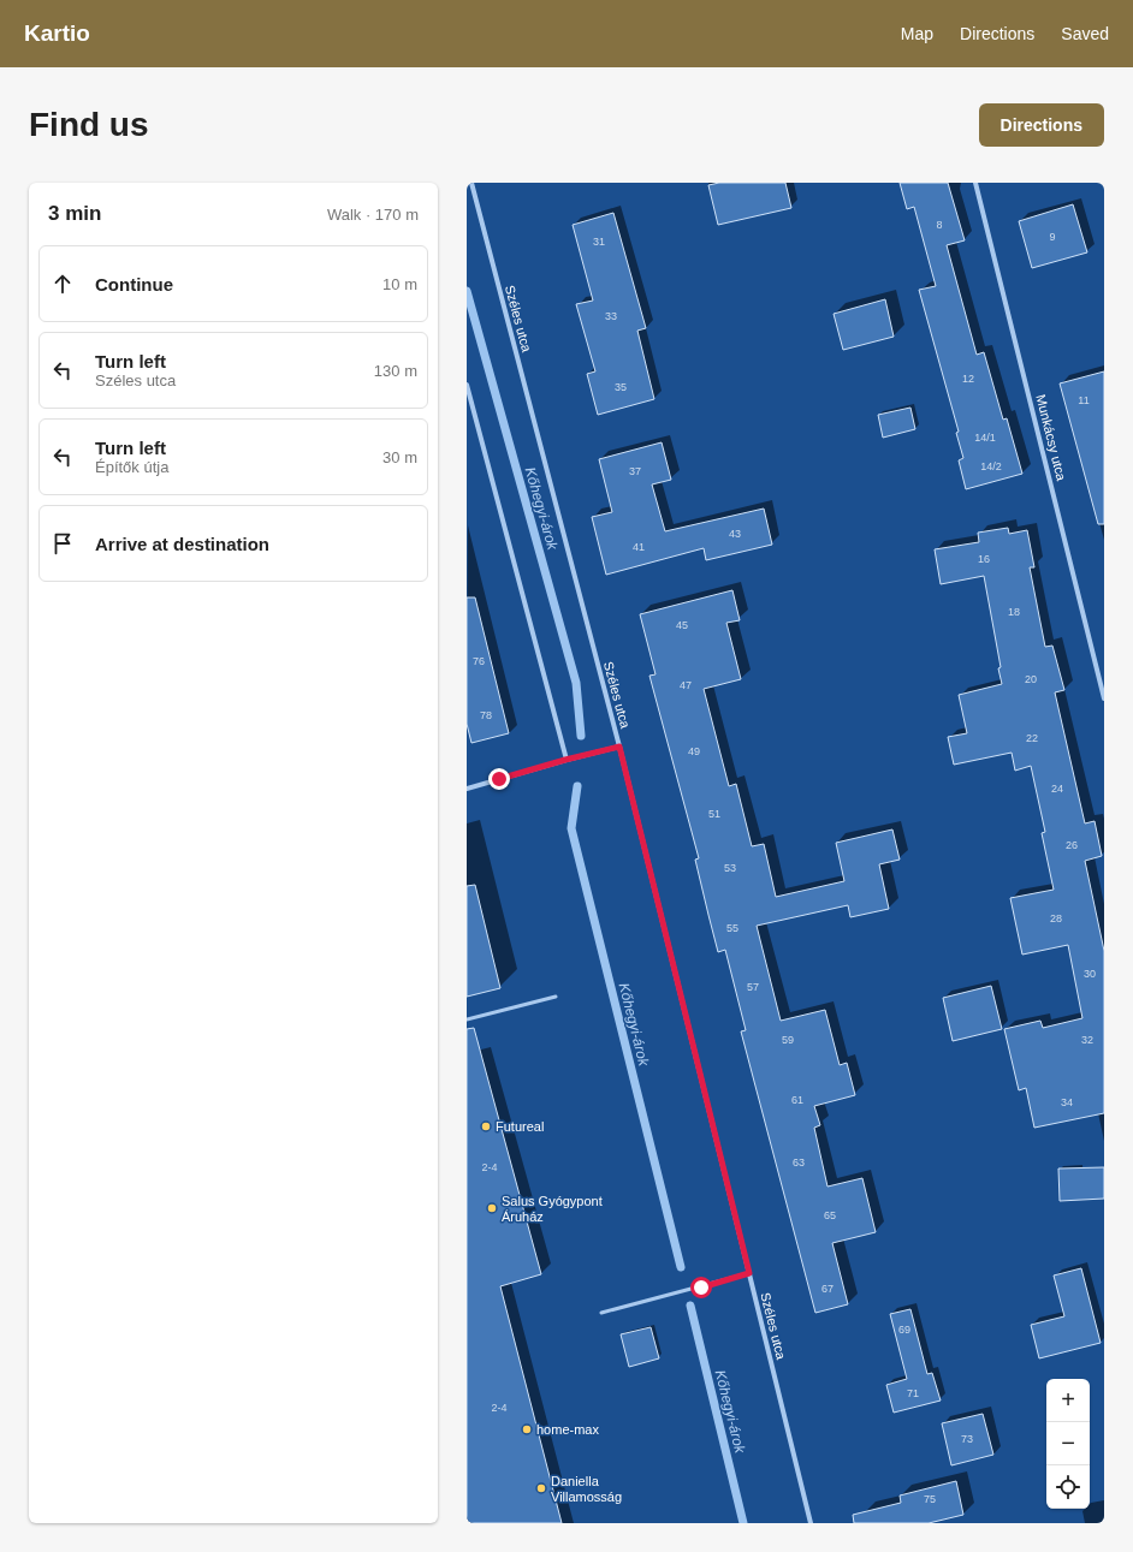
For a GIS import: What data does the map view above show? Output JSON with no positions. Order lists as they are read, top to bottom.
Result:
{
  "streets": {
    "street": ["Széles utca", "Munkácsy utca"]
  },
  "water": ["Kőhegyi-árok"],
  "places": [
    "Futureal",
    "Salus Gyógypont Áruház",
    "home-max",
    "Daniella Villamosság"
  ],
  "house_numbers": [
    "8",
    "9",
    "31",
    "33",
    "12",
    "35",
    "11",
    "14/1",
    "14/2",
    "37",
    "43",
    "41",
    "16",
    "18",
    "45",
    "76",
    "20",
    "47",
    "78",
    "22",
    "49",
    "24",
    "51",
    "26",
    "53",
    "28",
    "55",
    "30",
    "57",
    "59",
    "32",
    "61",
    "34",
    "63",
    "2-4",
    "65",
    "67",
    "69",
    "71",
    "2-4",
    "73",
    "75"
  ],
  "page": {
    "header": "Kartio",
    "nav": ["Map", "Directions", "Saved"],
    "buttons": "Directions",
    "title": "Find us",
    "heading": ["3 min", "Walk · 170 m"],
    "list": [
      ["Continue", "10 m"],
      ["Turn left", "Széles utca", "130 m"],
      ["Turn left", "Építők útja", "30 m"],
      "Arrive at destination"
    ],
    "map_buttons": ["+", "−"]
  }
}
